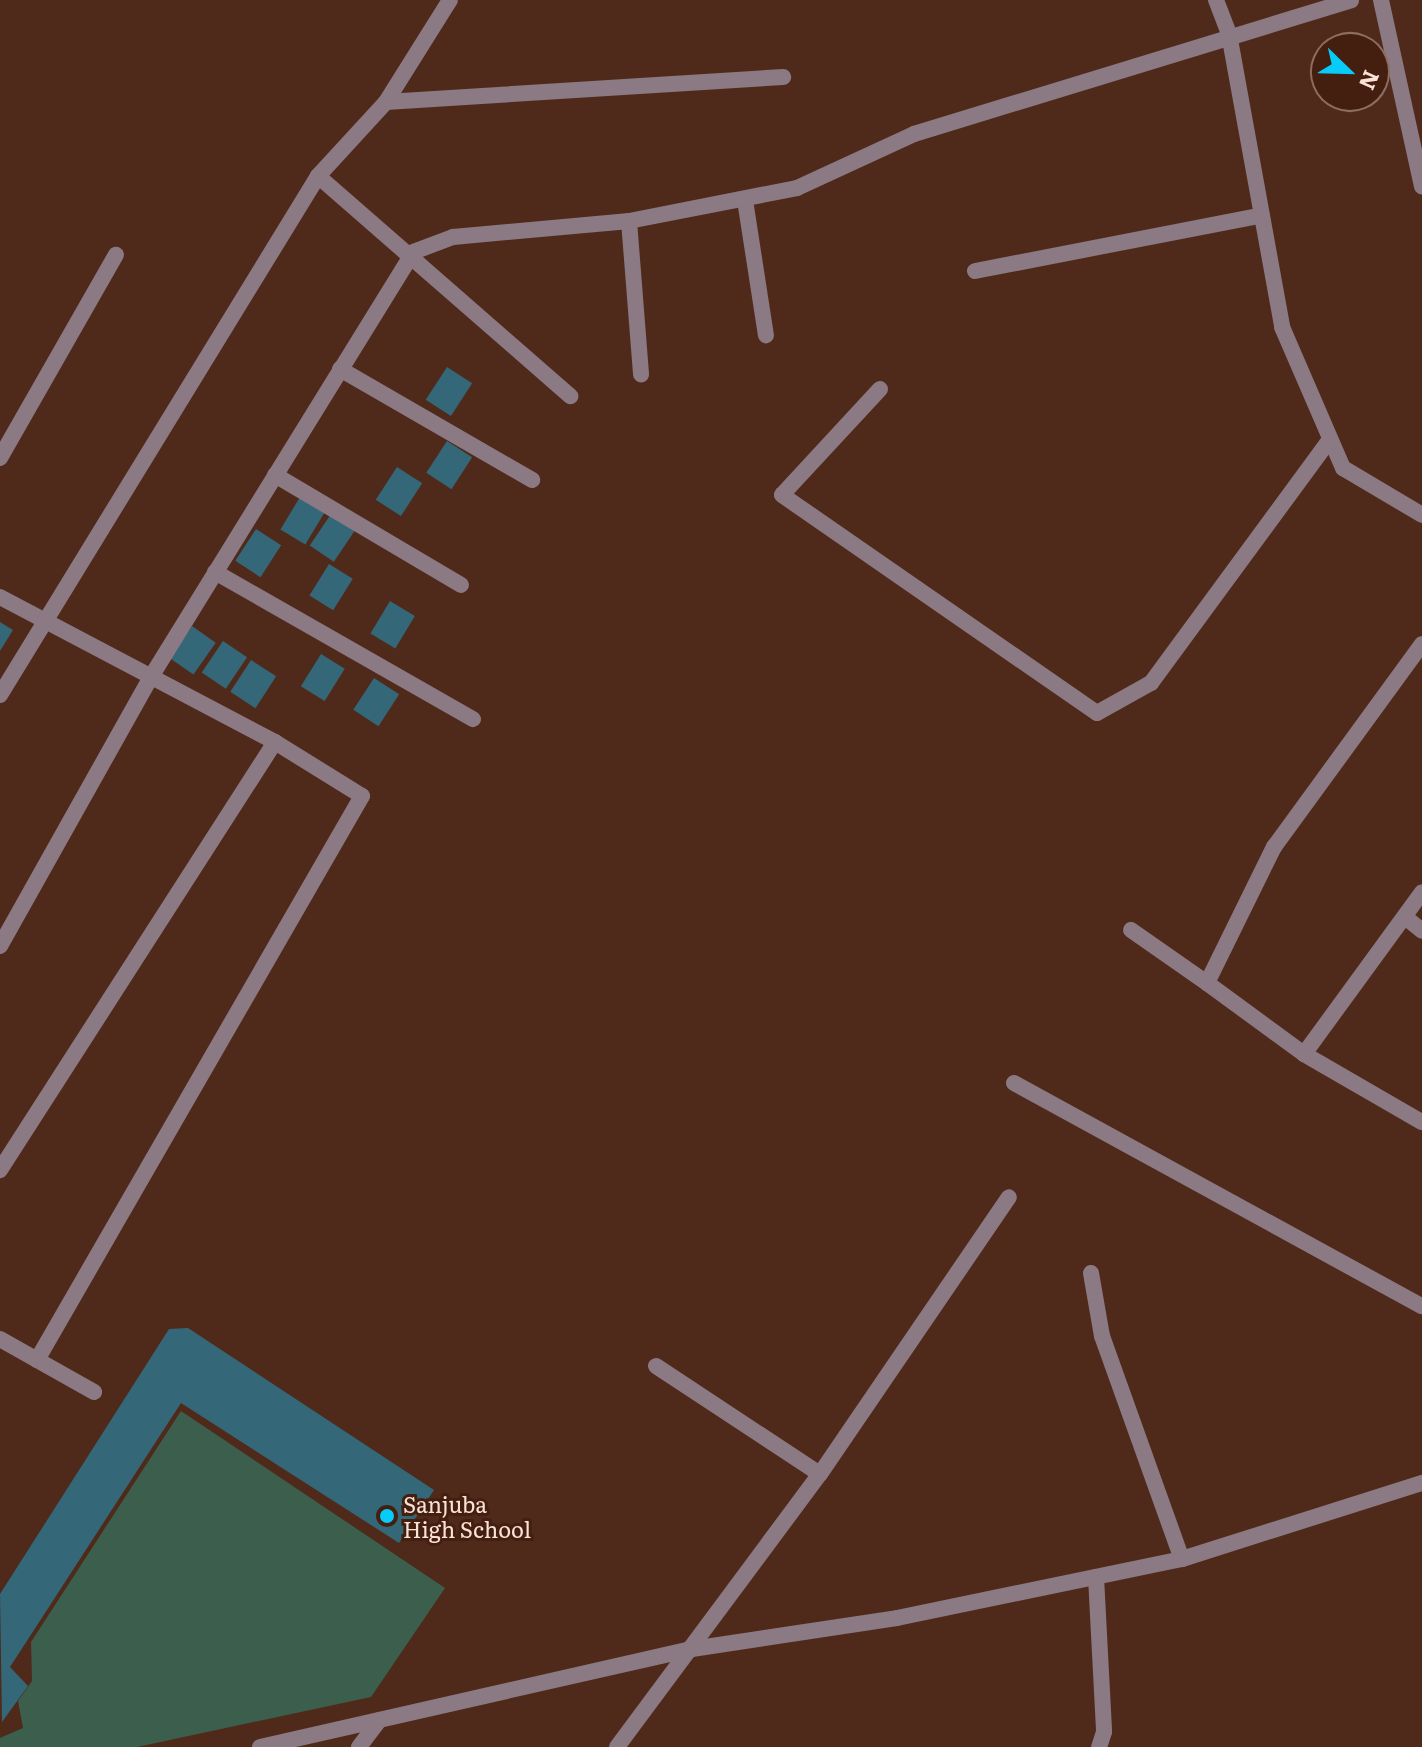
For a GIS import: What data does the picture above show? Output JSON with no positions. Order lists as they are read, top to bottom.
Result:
{
  "places": ["Sanjuba High School"],
  "north": "bottom right"
}
